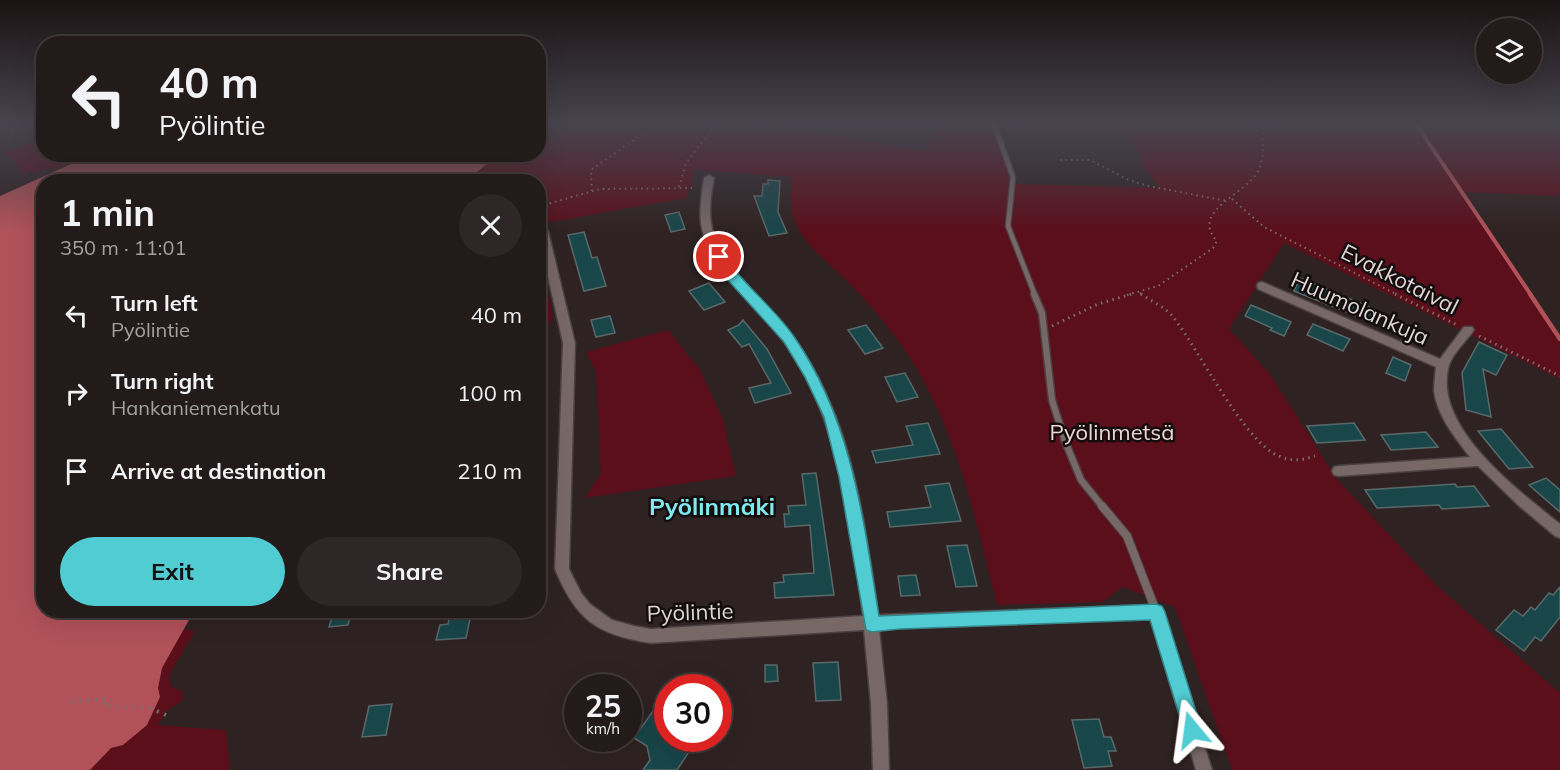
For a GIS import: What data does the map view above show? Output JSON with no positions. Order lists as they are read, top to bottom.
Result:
{
  "streets": {
    "street": ["Huumolankuja", "Pyölintie"],
    "path": ["Evakkotaival"]
  },
  "districts": ["Pyölinmäki"],
  "parks": ["Pyölinmetsä"],
  "page": {
    "turn": ["40 m", "Pyölintie"],
    "heading": ["1 min", "350 m · 11:01"],
    "list": [
      {
        "name": "Turn left",
        "note": "Pyölintie",
        "value": "40 m"
      },
      {
        "name": "Turn right",
        "note": "Hankaniemenkatu",
        "value": "100 m"
      },
      {
        "name": "Arrive at destination",
        "value": "210 m"
      }
    ],
    "buttons": ["Exit", "Share"],
    "speed": "25 km/h",
    "limit": "30"
  }
}
